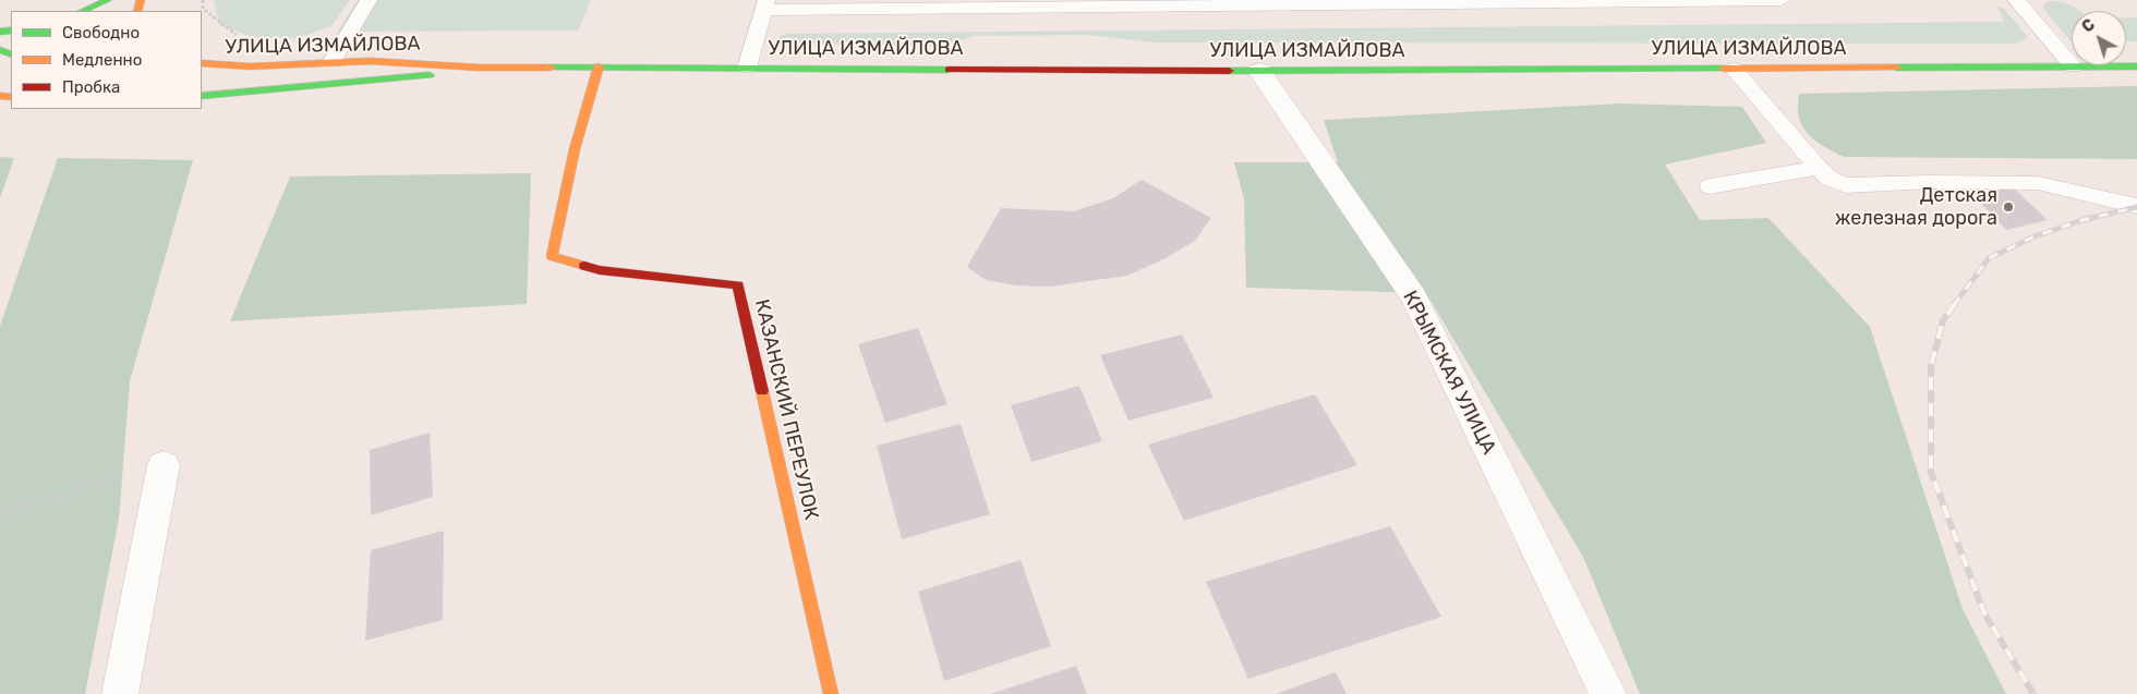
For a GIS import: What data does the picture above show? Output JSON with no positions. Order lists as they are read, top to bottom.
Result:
{
  "streets": {
    "main road": ["УЛИЦА ИЗМАЙЛОВА", "КАЗАНСКИЙ ПЕРЕУЛОК"],
    "street": ["КРЫМСКАЯ УЛИЦА"]
  },
  "crossings": [
    ["УЛИЦА ИЗМАЙЛОВА", "КРЫМСКАЯ УЛИЦА"],
    ["УЛИЦА ИЗМАЙЛОВА", "КАЗАНСКИЙ ПЕРЕУЛОК"]
  ],
  "places": ["Детская железная дорога"],
  "legend": ["Свободно", "Медленно", "Пробка"],
  "north": "top left"
}
